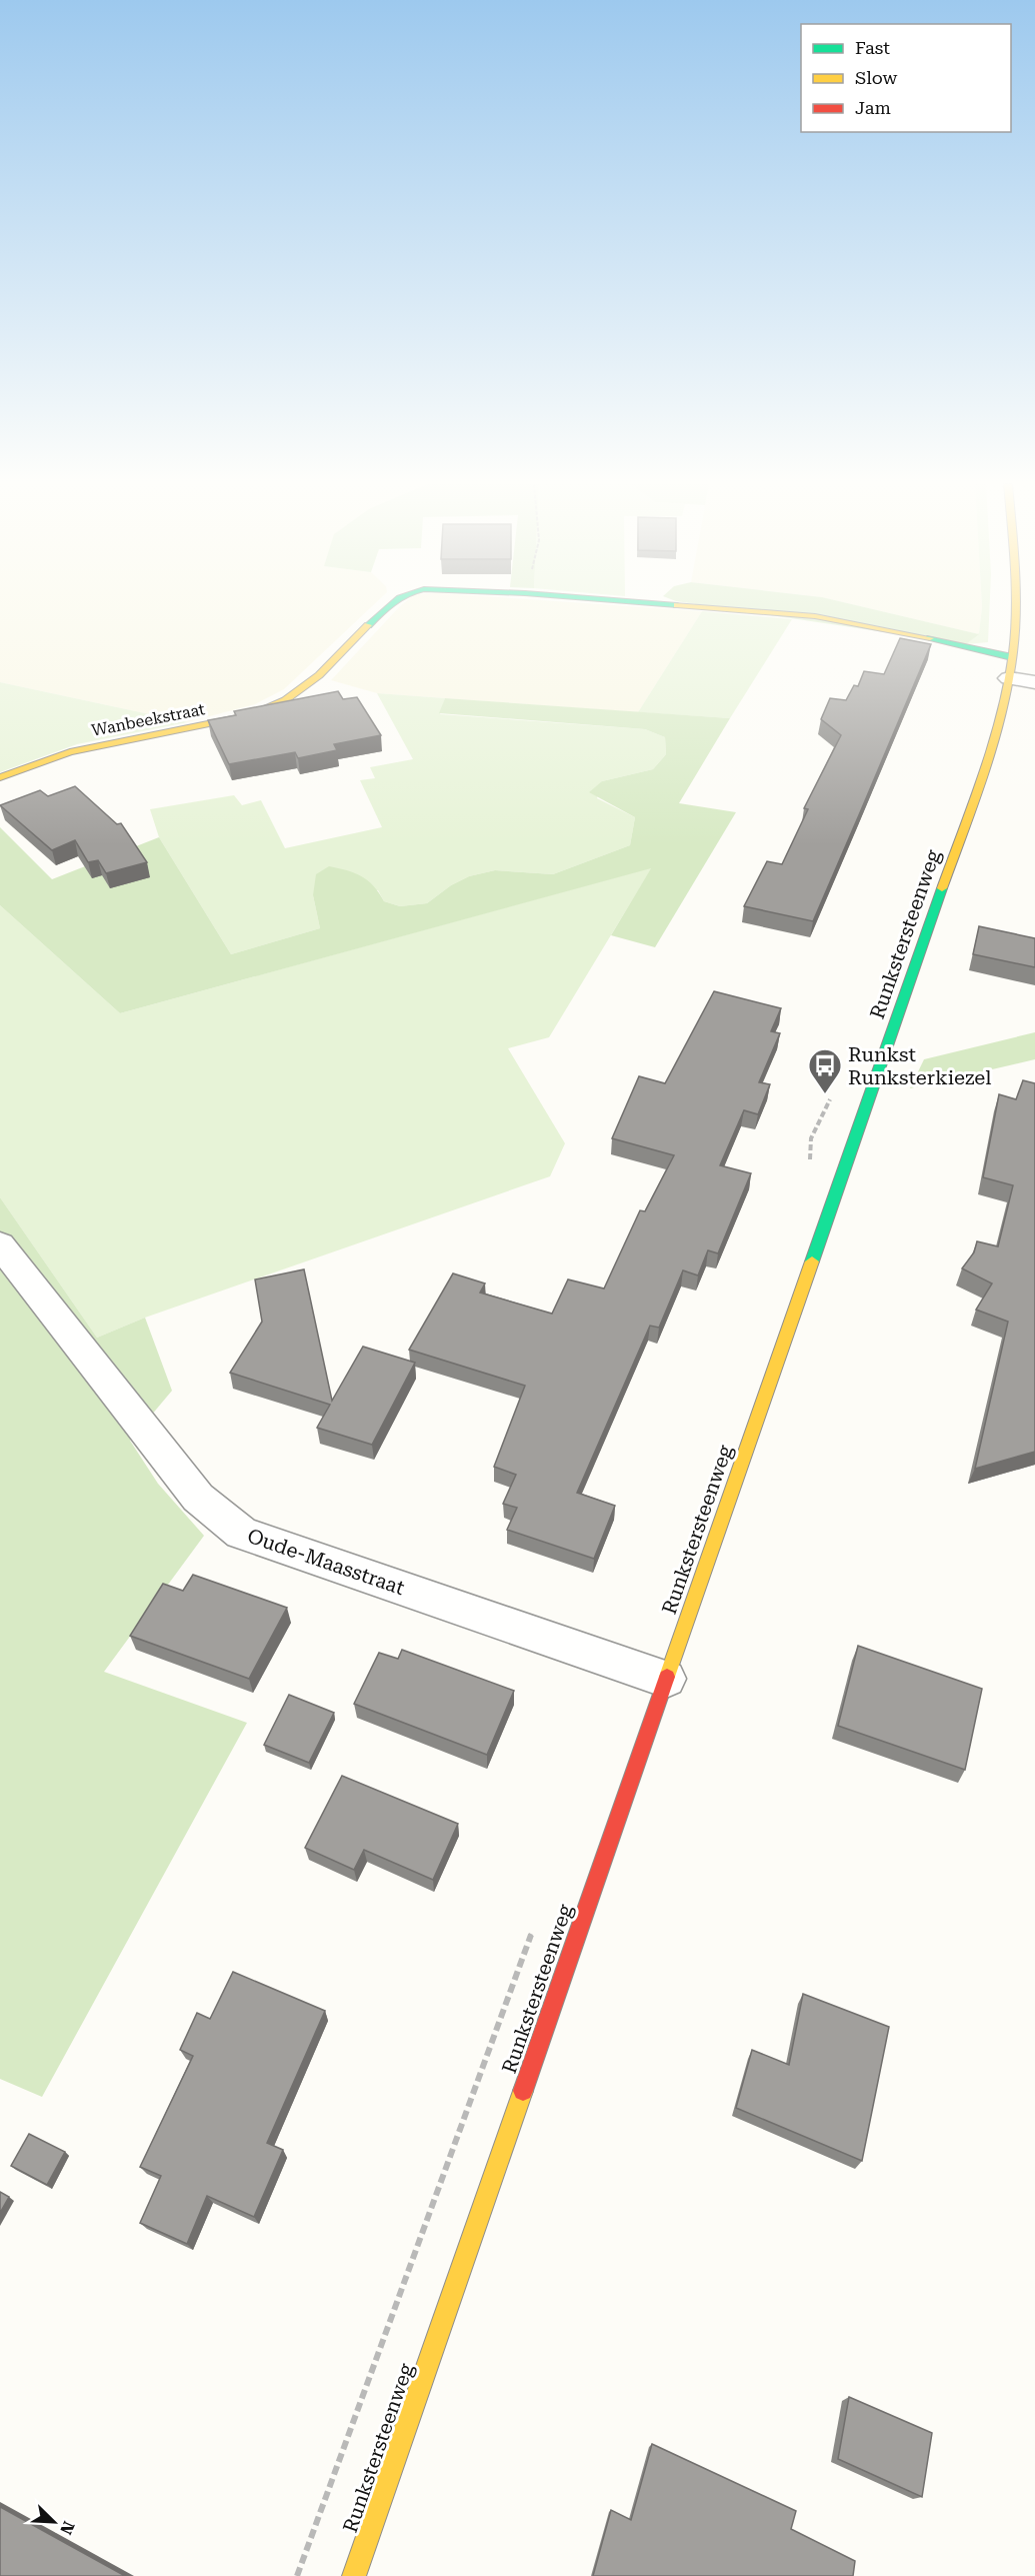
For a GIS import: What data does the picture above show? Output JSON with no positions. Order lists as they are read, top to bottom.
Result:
{
  "streets": {
    "street": ["Wanbeekstraat", "Runkstersteenweg", "Oude-Maasstraat"]
  },
  "crossings": [
    ["Wanbeekstraat", "Runkstersteenweg"],
    ["Runkstersteenweg", "Oude-Maasstraat"]
  ],
  "places": {
    "bus stop": ["Runkst Runksterkiezel"]
  },
  "legend": ["Fast", "Slow", "Jam"],
  "north": "bottom right"
}
